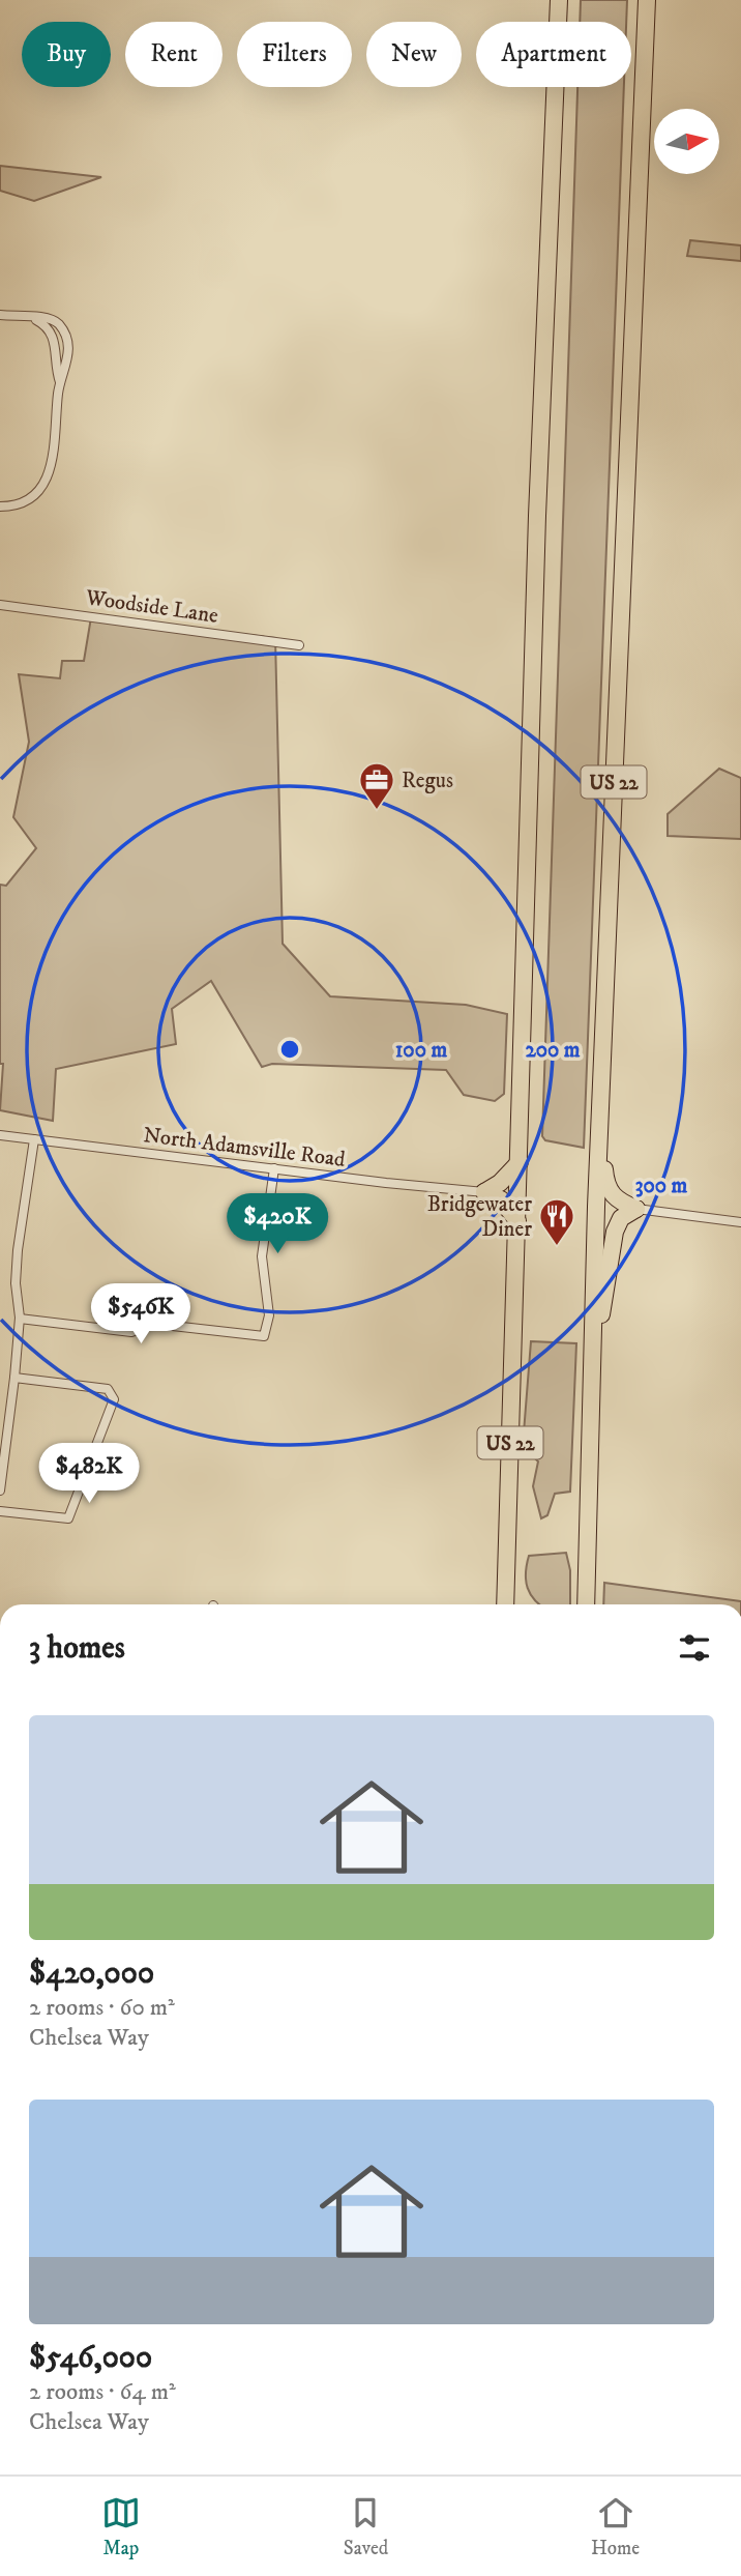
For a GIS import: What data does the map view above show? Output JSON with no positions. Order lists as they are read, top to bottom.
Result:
{
  "streets": {
    "highway": ["US 22"],
    "street": ["Woodside Lane", "North Adamsville Road"]
  },
  "places": {
    "office": ["Regus"],
    "restaurant": ["Bridgewater Diner"]
  },
  "north": "right",
  "page": {
    "chip": [
      "Buy",
      "Rent",
      "Filters",
      "New",
      "Apartment"
    ],
    "price": ["$420K", "$546K", "$482K"],
    "heading": "3 homes",
    "list": [
      {
        "name": "$420,000",
        "note": "2 rooms · 60 m² · Chelsea Way"
      },
      {
        "name": "$546,000",
        "note": "2 rooms · 64 m² · Chelsea Way"
      }
    ],
    "tabs": ["Map", "Saved", "Home"]
  },
  "rings": ["100 m", "200 m", "300 m"]
}
